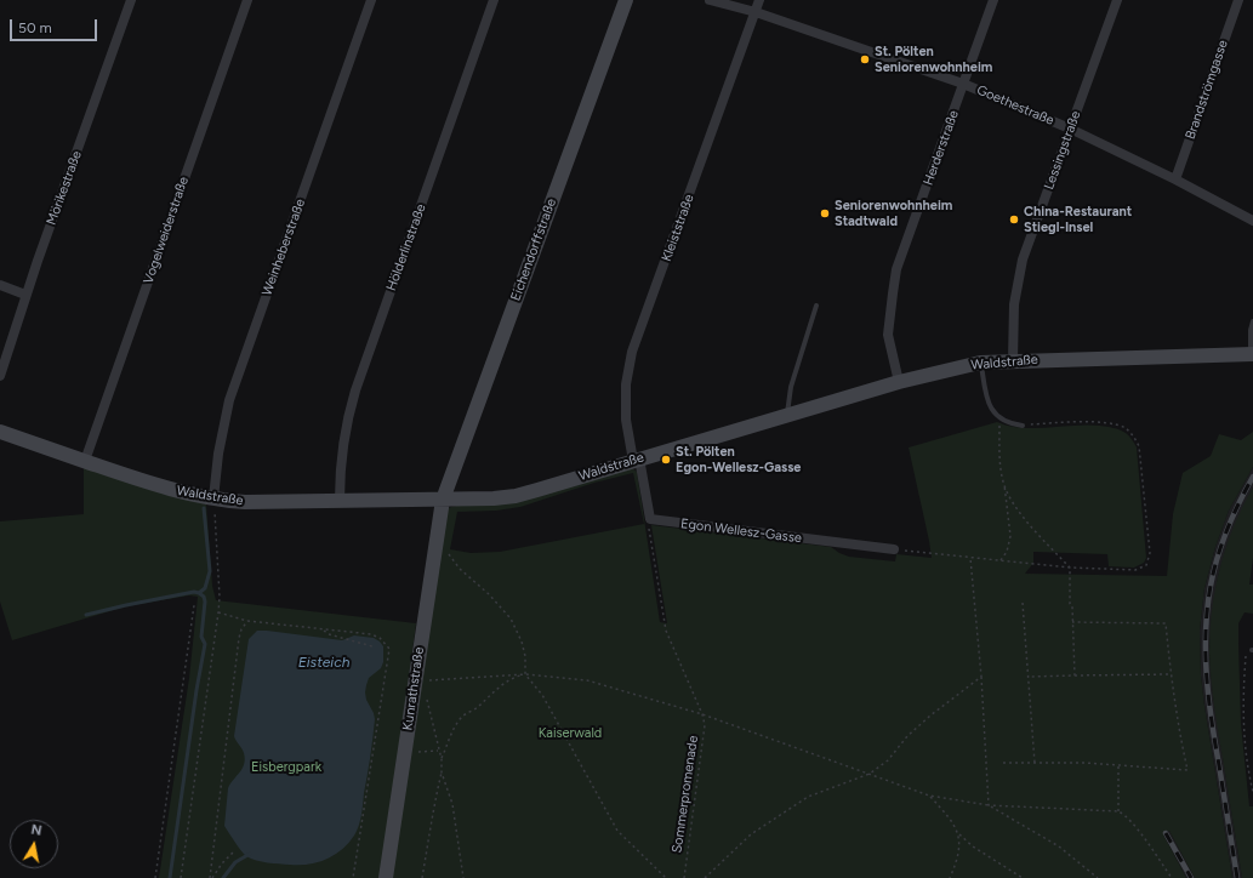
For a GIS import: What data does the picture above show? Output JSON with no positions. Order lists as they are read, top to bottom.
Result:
{
  "streets": {
    "street": [
      "Brandströmgasse",
      "Goethestraße",
      "Herderstraße",
      "Lessingstraße",
      "Mörikestraße",
      "Kleiststraße",
      "Vogelweiderstraße",
      "Weinheberstraße",
      "Hölderlinstraße",
      "Eichendorffstraße",
      "Waldstraße",
      "Egon Wellesz-Gasse",
      "Kunrathstraße"
    ],
    "path": ["Sommerpromenade"]
  },
  "crossings": [
    ["Brandströmgasse", "Goethestraße"],
    ["Goethestraße", "Herderstraße"],
    ["Goethestraße", "Lessingstraße"],
    ["Goethestraße", "Kleiststraße"],
    ["Herderstraße", "Waldstraße"],
    ["Lessingstraße", "Waldstraße"],
    ["Kleiststraße", "Waldstraße"],
    ["Vogelweiderstraße", "Waldstraße"],
    ["Weinheberstraße", "Waldstraße"],
    ["Hölderlinstraße", "Waldstraße"],
    ["Eichendorffstraße", "Waldstraße"],
    ["Eichendorffstraße", "Kunrathstraße"],
    ["Waldstraße", "Kunrathstraße"],
    ["Egon Wellesz-Gasse", "Sommerpromenade"]
  ],
  "water": ["Eisteich"],
  "parks": ["Kaiserwald", "Eisbergpark"],
  "places": [
    "St. Pölten Seniorenwohnheim",
    "Seniorenwohnheim Stadtwald",
    "China-Restaurant Stiegl-Insel",
    "St. Pölten Egon-Wellesz-Gasse"
  ],
  "scale_bar": "50 m",
  "north": "top"
}
